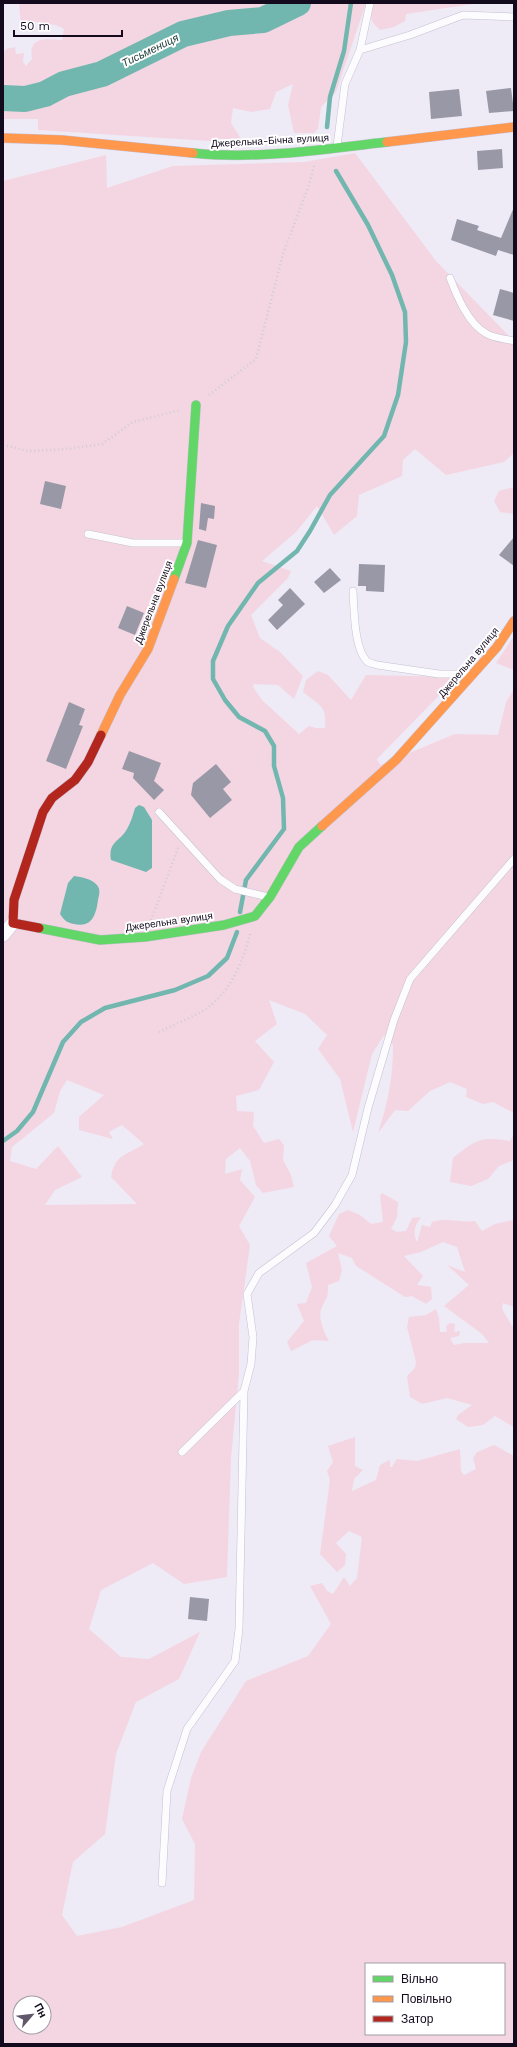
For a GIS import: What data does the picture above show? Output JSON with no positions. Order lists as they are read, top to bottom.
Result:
{
  "streets": {
    "street": ["Джерельна-Бічна вулиця", "Джерельна вулиця"]
  },
  "water": ["Тисьмениця"],
  "legend": ["Вільно", "Повільно", "Затор"],
  "scale_bar": "50 m",
  "north": "top right"
}
